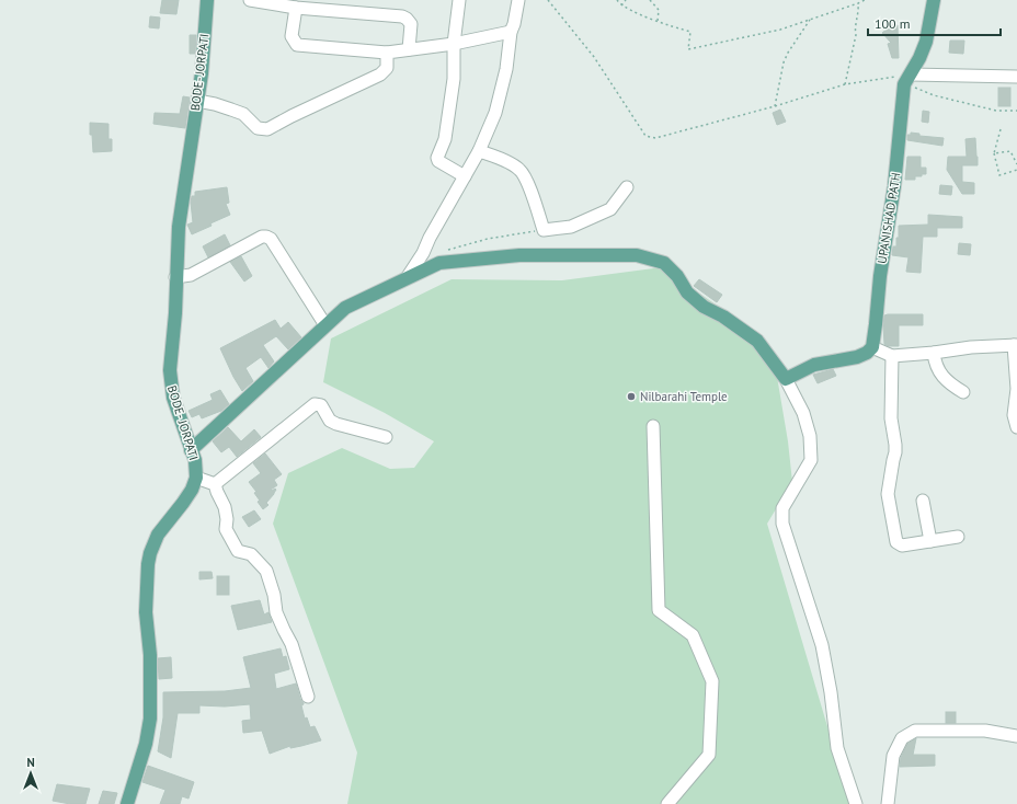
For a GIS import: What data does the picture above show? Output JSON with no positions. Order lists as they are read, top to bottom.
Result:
{
  "streets": {
    "main road": ["BODE- JORPATI", "UPANISHAD PATH"]
  },
  "places": ["Nilbarahi Temple"],
  "scale_bar": "100 m",
  "north": "top"
}
